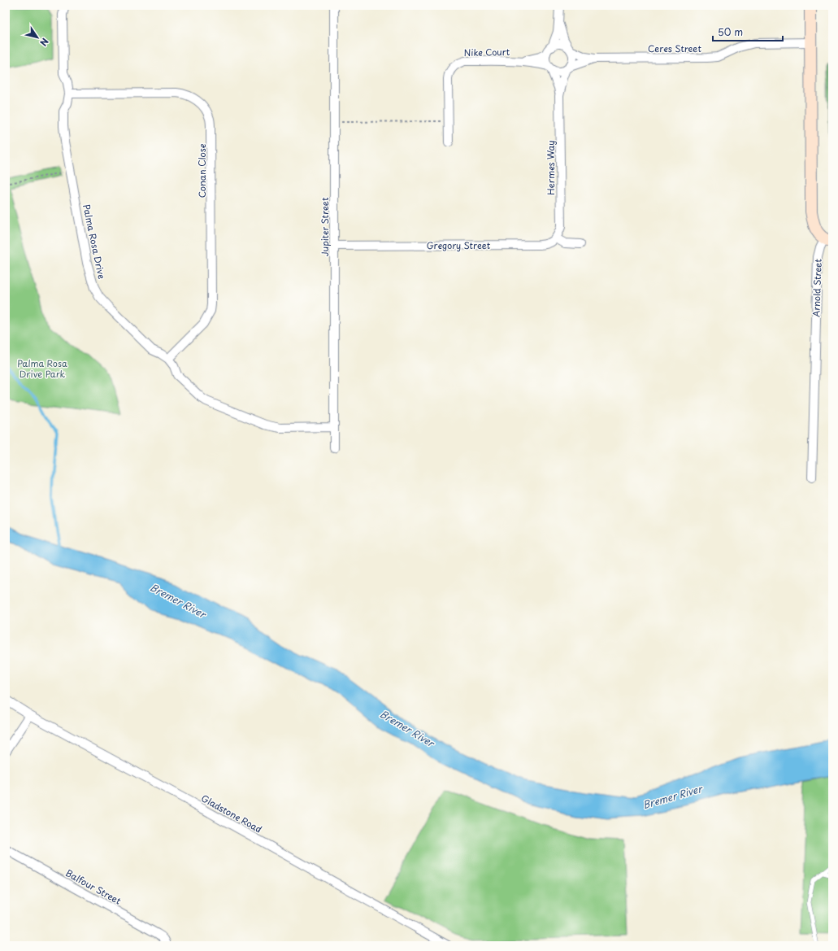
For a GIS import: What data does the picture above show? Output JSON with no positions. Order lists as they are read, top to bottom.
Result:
{
  "streets": {
    "main road": ["Arnold Street"],
    "street": [
      "Ceres Street",
      "Nike Court",
      "Hermes Way",
      "Conan Close",
      "Jupiter Street",
      "Palma Rosa Drive",
      "Gregory Street",
      "Gladstone Road",
      "Balfour Street"
    ]
  },
  "crossings": [
    ["Ceres Street", "Nike Court"],
    ["Ceres Street", "Hermes Way"],
    ["Ceres Street", "Arnold Street"],
    ["Nike Court", "Hermes Way"],
    ["Hermes Way", "Gregory Street"],
    ["Conan Close", "Palma Rosa Drive"],
    ["Jupiter Street", "Gregory Street"]
  ],
  "water": ["Bremer River"],
  "parks": ["Palma Rosa Drive Park"],
  "scale_bar": "50 m",
  "north": "bottom right"
}
